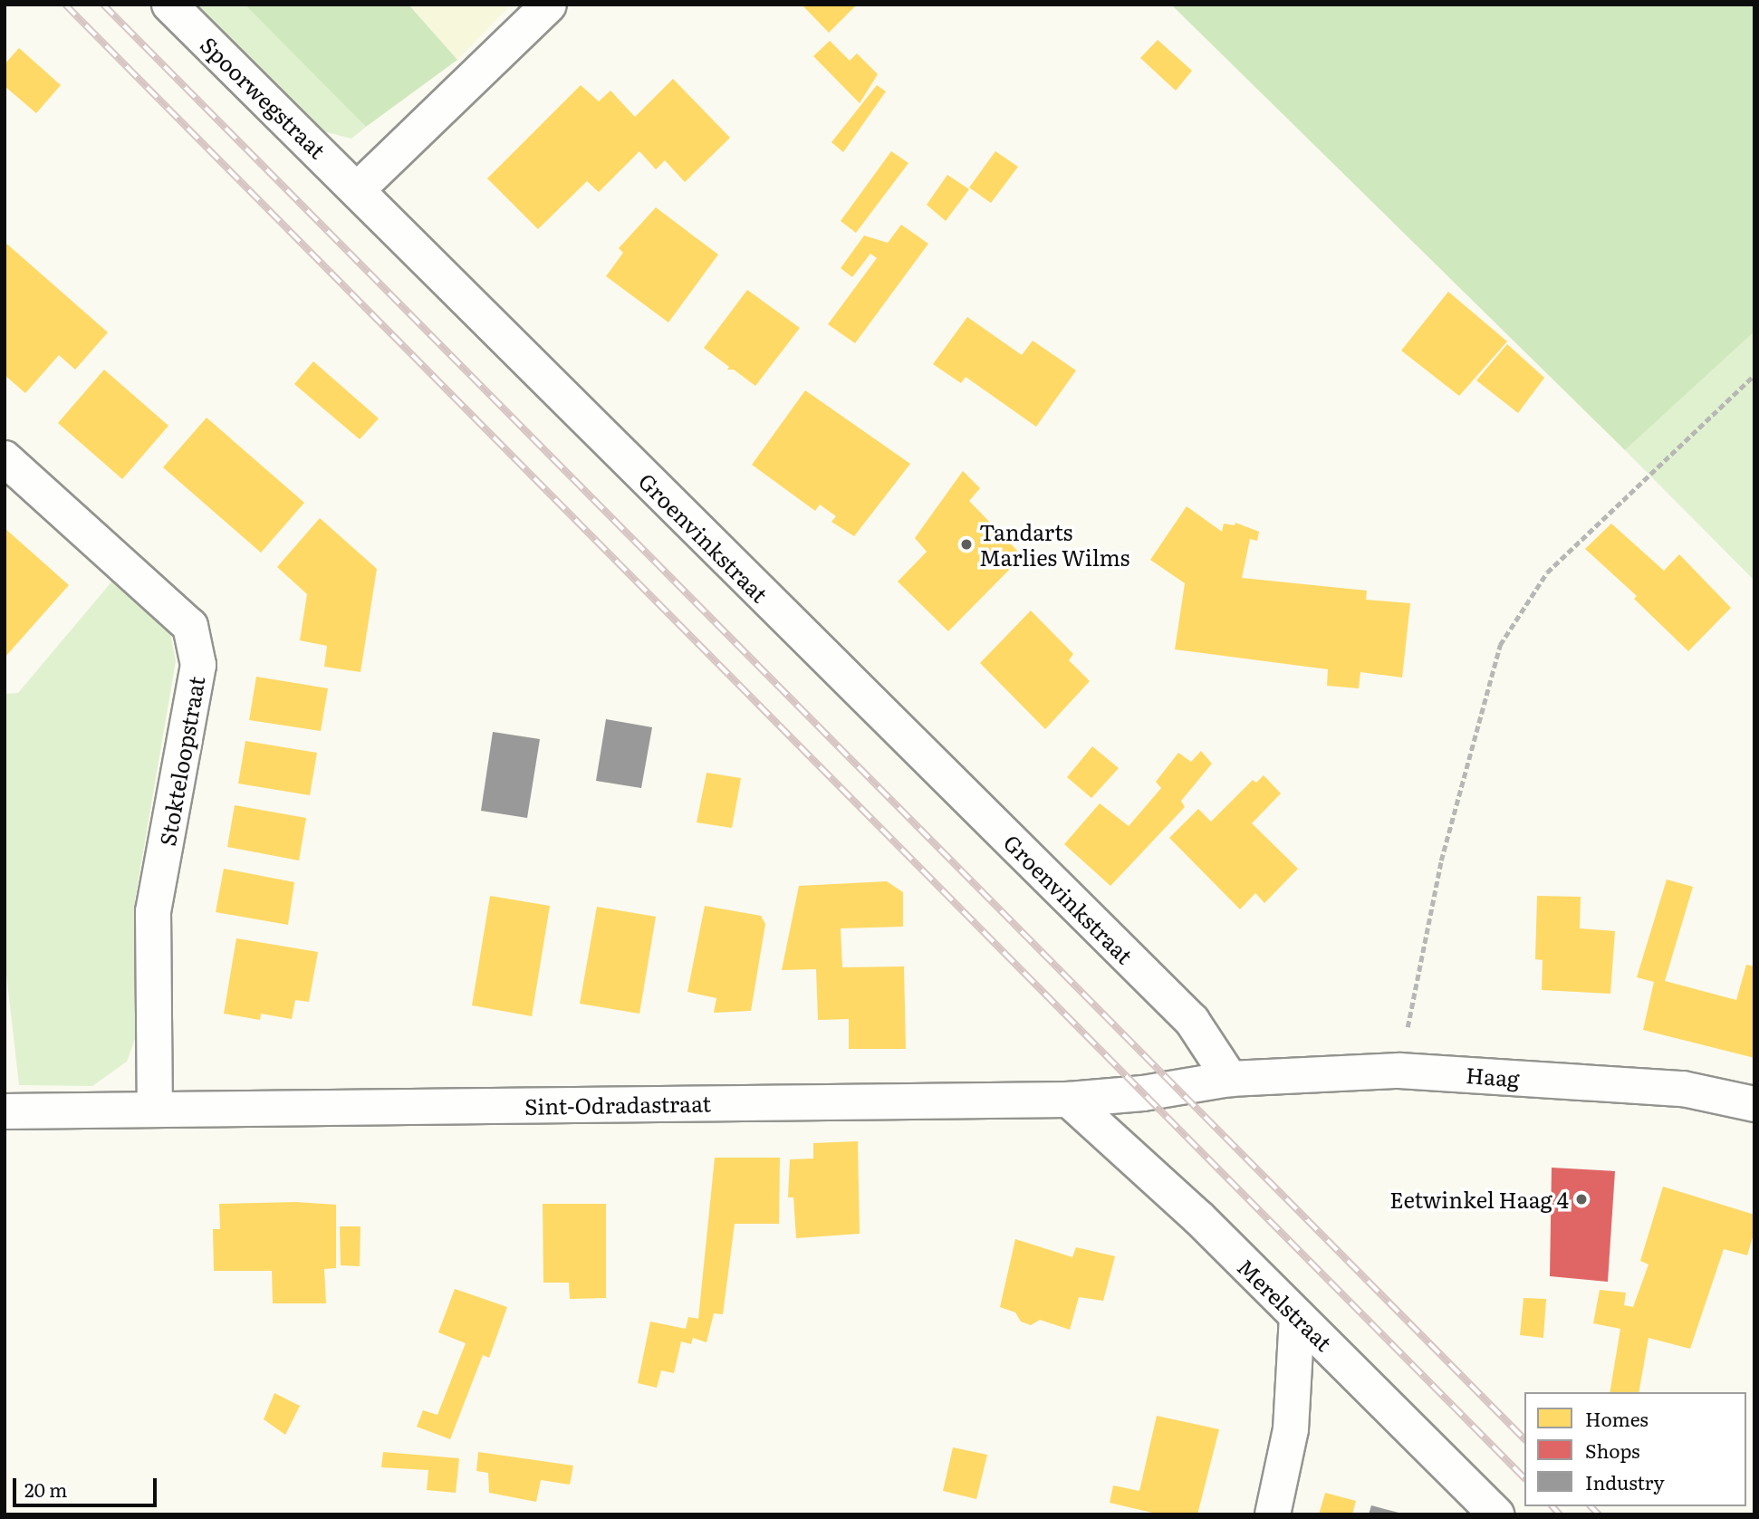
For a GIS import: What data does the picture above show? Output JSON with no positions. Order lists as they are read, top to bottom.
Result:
{
  "streets": {
    "street": [
      "Spoorwegstraat",
      "Groenvinkstraat",
      "Stokteloopstraat",
      "Haag",
      "Sint-Odradastraat",
      "Merelstraat"
    ]
  },
  "crossings": [
    ["Spoorwegstraat", "Groenvinkstraat"],
    ["Groenvinkstraat", "Haag"],
    ["Groenvinkstraat", "Sint-Odradastraat"],
    ["Stokteloopstraat", "Sint-Odradastraat"],
    ["Haag", "Sint-Odradastraat"],
    ["Sint-Odradastraat", "Merelstraat"]
  ],
  "places": ["Tandarts Marlies Wilms", "Eetwinkel Haag 4"],
  "legend": ["Homes", "Shops", "Industry"],
  "scale_bar": "20 m"
}
